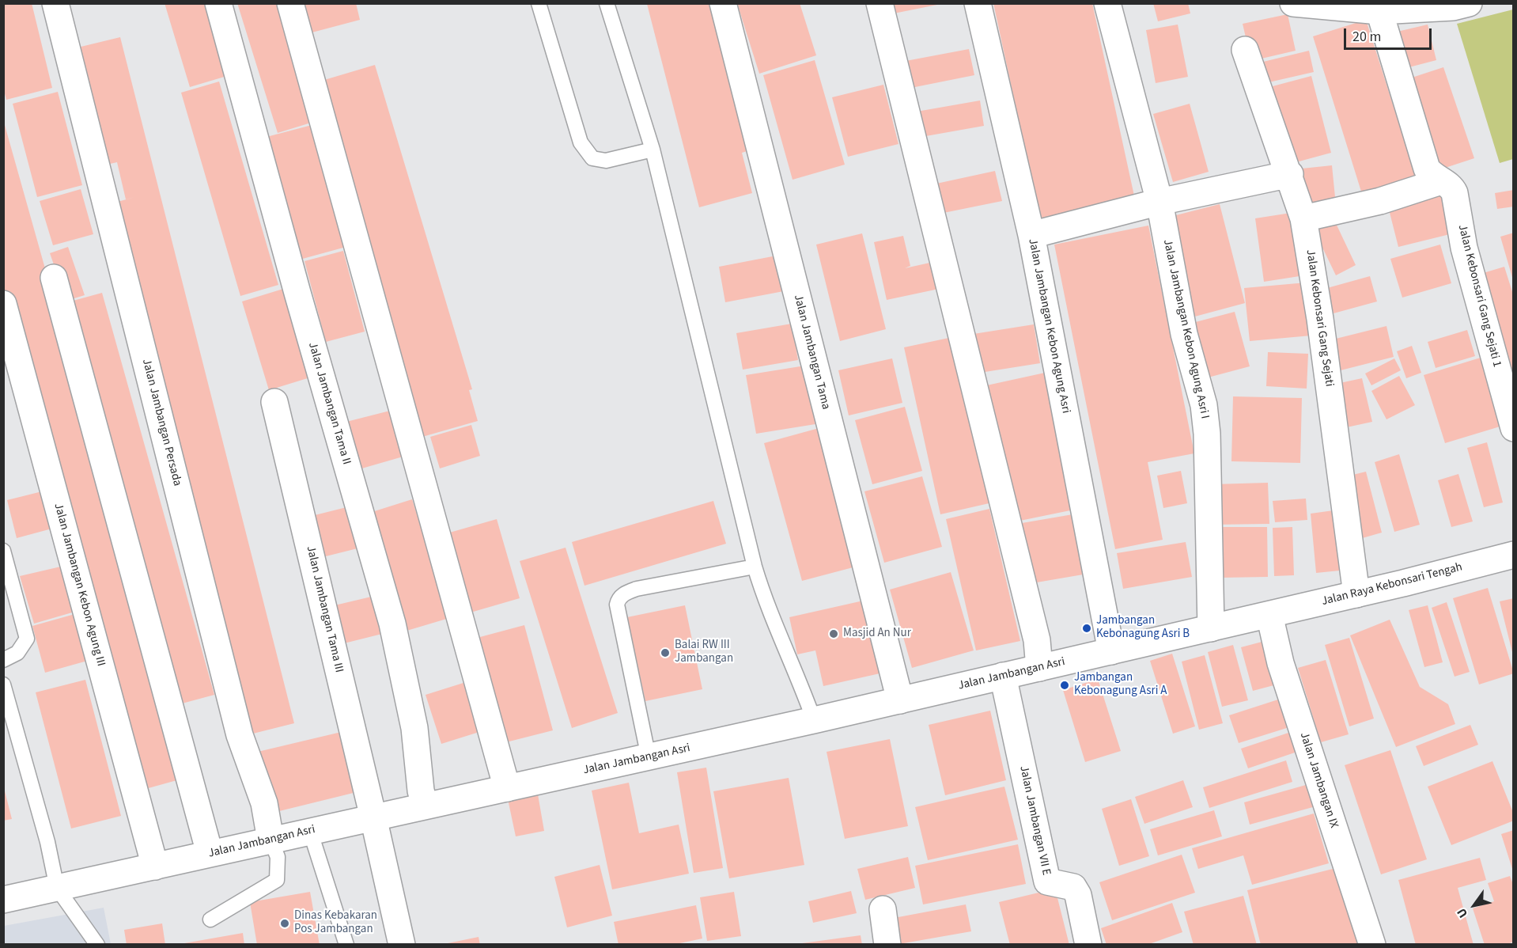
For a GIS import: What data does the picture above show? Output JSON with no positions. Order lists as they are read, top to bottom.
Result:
{
  "streets": {
    "street": [
      "Jalan Kebonsari Gang Sejati 1",
      "Jalan Kebonsari Gang Sejati",
      "Jalan Jambangan Kebon Agung Asri",
      "Jalan Jambangan Kebon Agung Asri I",
      "Jalan Jambangan Tama",
      "Jalan Jambangan Tama II",
      "Jalan Jambangan Persada",
      "Jalan Jambangan Kebon Agung III",
      "Jalan Raya Kebonsari Tengah",
      "Jalan Jambangan Tama III",
      "Jalan Jambangan Asri",
      "Jalan Jambangan IX",
      "Jalan Jambangan VII E"
    ]
  },
  "crossings": [
    ["Jalan Kebonsari Gang Sejati", "Jalan Raya Kebonsari Tengah"],
    ["Jalan Jambangan Kebon Agung Asri", "Jalan Jambangan Asri"],
    ["Jalan Jambangan Kebon Agung Asri I", "Jalan Jambangan Asri"],
    ["Jalan Jambangan Tama", "Jalan Jambangan Asri"],
    ["Jalan Jambangan Tama II", "Jalan Jambangan Asri"],
    ["Jalan Jambangan Persada", "Jalan Jambangan Asri"],
    ["Jalan Jambangan Kebon Agung III", "Jalan Jambangan Asri"],
    ["Jalan Raya Kebonsari Tengah", "Jalan Jambangan Asri"],
    ["Jalan Raya Kebonsari Tengah", "Jalan Jambangan IX"],
    ["Jalan Jambangan Tama III", "Jalan Jambangan Asri"],
    ["Jalan Jambangan Asri", "Jalan Jambangan IX"],
    ["Jalan Jambangan Asri", "Jalan Jambangan VII E"]
  ],
  "places": [
    "Jambangan Kebonagung Asri B",
    "Masjid An Nur",
    "Balai RW III Jambangan",
    "Jambangan Kebonagung Asri A",
    "Dinas Kebakaran Pos Jambangan"
  ],
  "scale_bar": "20 m",
  "north": "bottom left"
}
